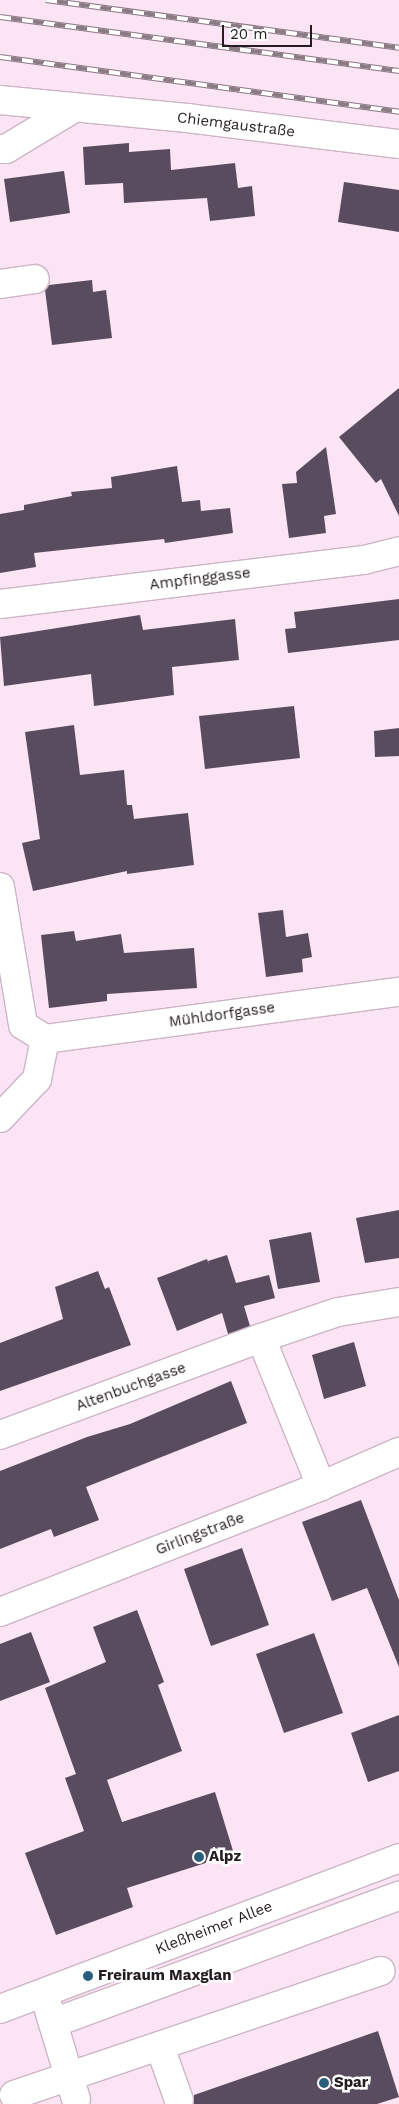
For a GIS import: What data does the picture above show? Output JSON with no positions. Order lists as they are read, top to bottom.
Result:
{
  "streets": {
    "street": [
      "Chiemgaustraße",
      "Ampfinggasse",
      "Mühldorfgasse",
      "Altenbuchgasse",
      "Girlingstraße",
      "Kleßheimer Allee"
    ]
  },
  "places": ["Alpz", "Freiraum Maxglan", "Spar"],
  "scale_bar": "20 m"
}
